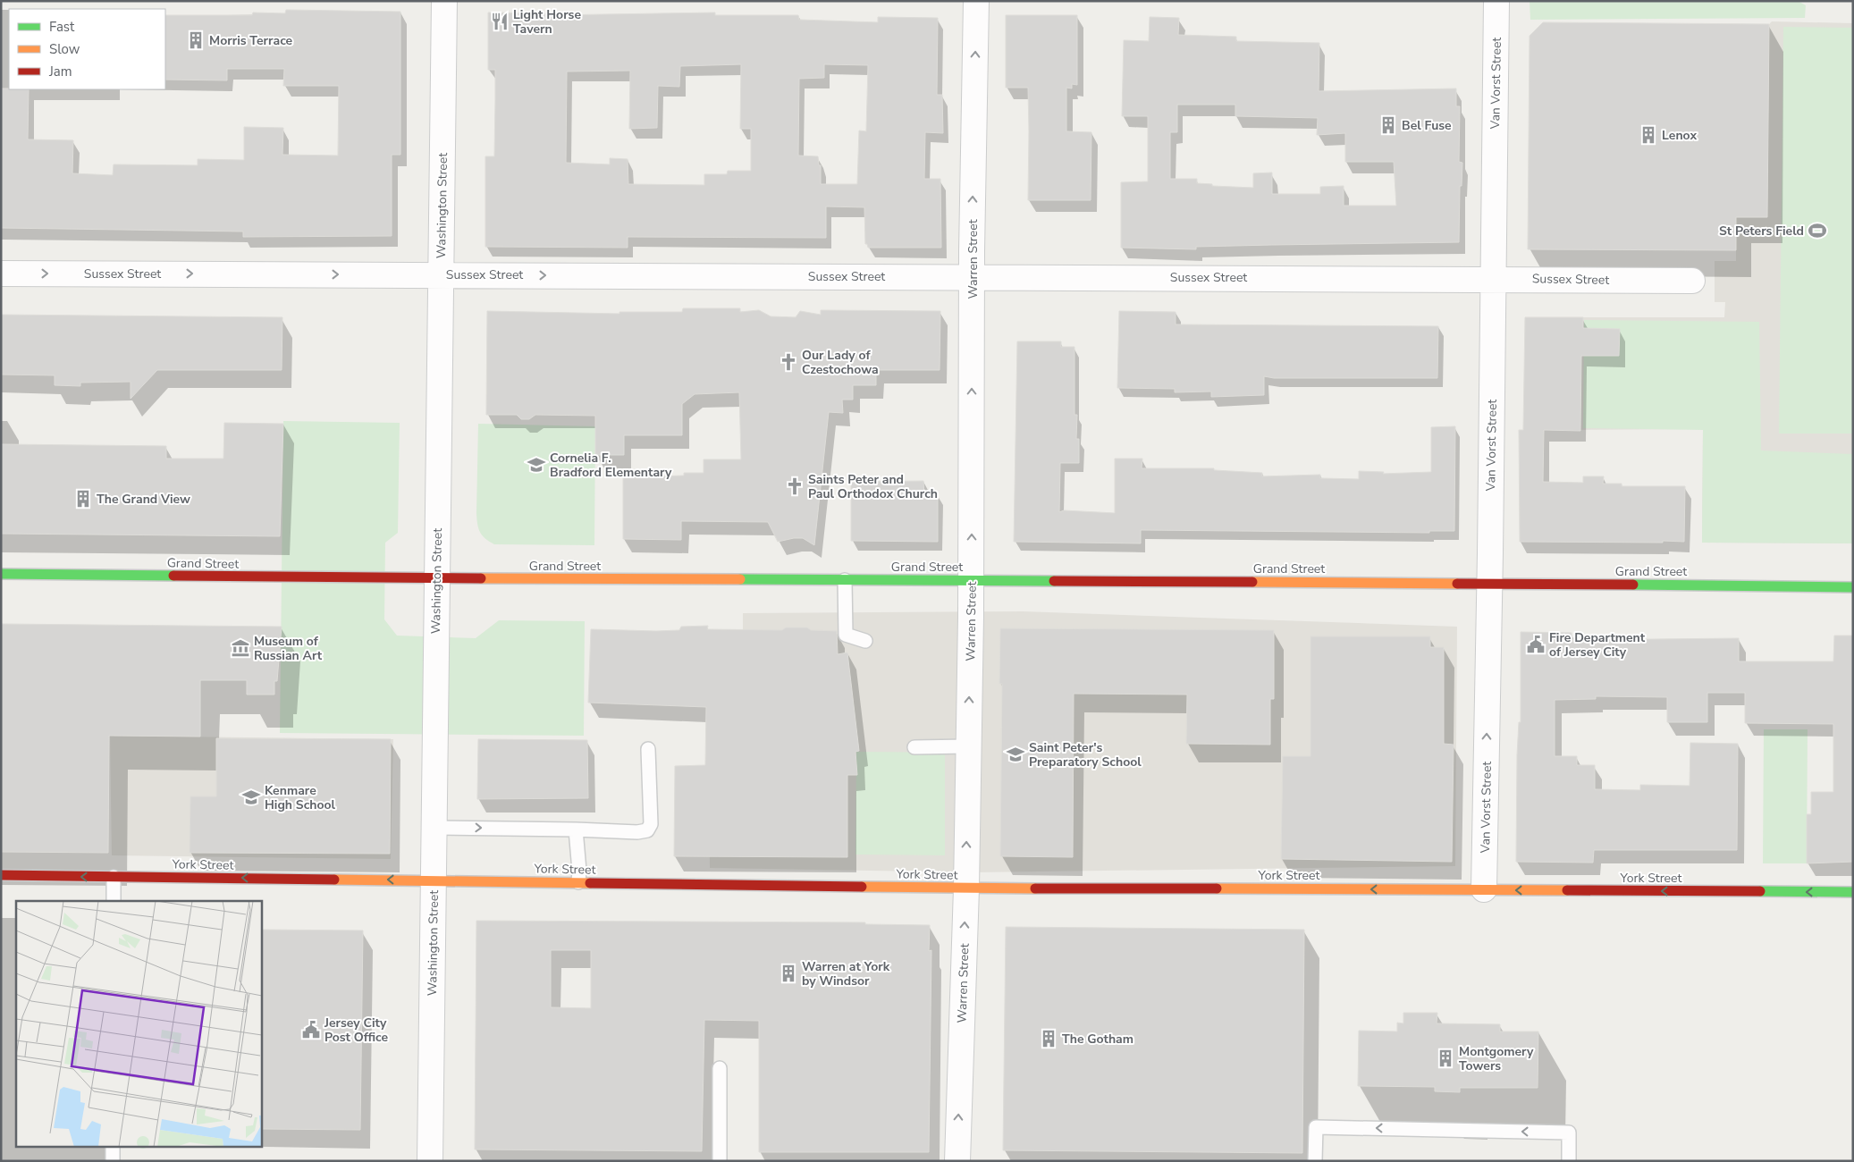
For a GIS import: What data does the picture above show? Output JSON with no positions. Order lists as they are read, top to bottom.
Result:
{
  "streets": {
    "street": [
      "Van Vorst Street",
      "Washington Street",
      "Warren Street",
      "Sussex Street",
      "Grand Street",
      "York Street"
    ]
  },
  "crossings": [
    ["Van Vorst Street", "Sussex Street"],
    ["Van Vorst Street", "Grand Street"],
    ["Van Vorst Street", "York Street"],
    ["Washington Street", "Sussex Street"],
    ["Washington Street", "Grand Street"],
    ["Washington Street", "York Street"],
    ["Warren Street", "Sussex Street"],
    ["Warren Street", "Grand Street"],
    ["Warren Street", "York Street"]
  ],
  "one_way": ["Warren Street", "Sussex Street", "York Street"],
  "places": {
    "restaurant": ["Light Horse Tavern"],
    "building": [
      "Morris Terrace",
      "Bel Fuse",
      "Lenox",
      "The Grand View",
      "Warren at York by Windsor",
      "The Gotham",
      "Montgomery Towers"
    ],
    "sports": ["St Peters Field"],
    "church": ["Our Lady of Czestochowa", "Saints Peter and Paul Orthodox Church"],
    "school or university": ["Cornelia F. Bradford Elementary", "Saint Peter's Preparatory School", "Kenmare High School"],
    "public building": ["Fire Department of Jersey City", "Jersey City Post Office"],
    "museum": ["Museum of Russian Art"]
  },
  "legend": ["Fast", "Slow", "Jam"]
}
